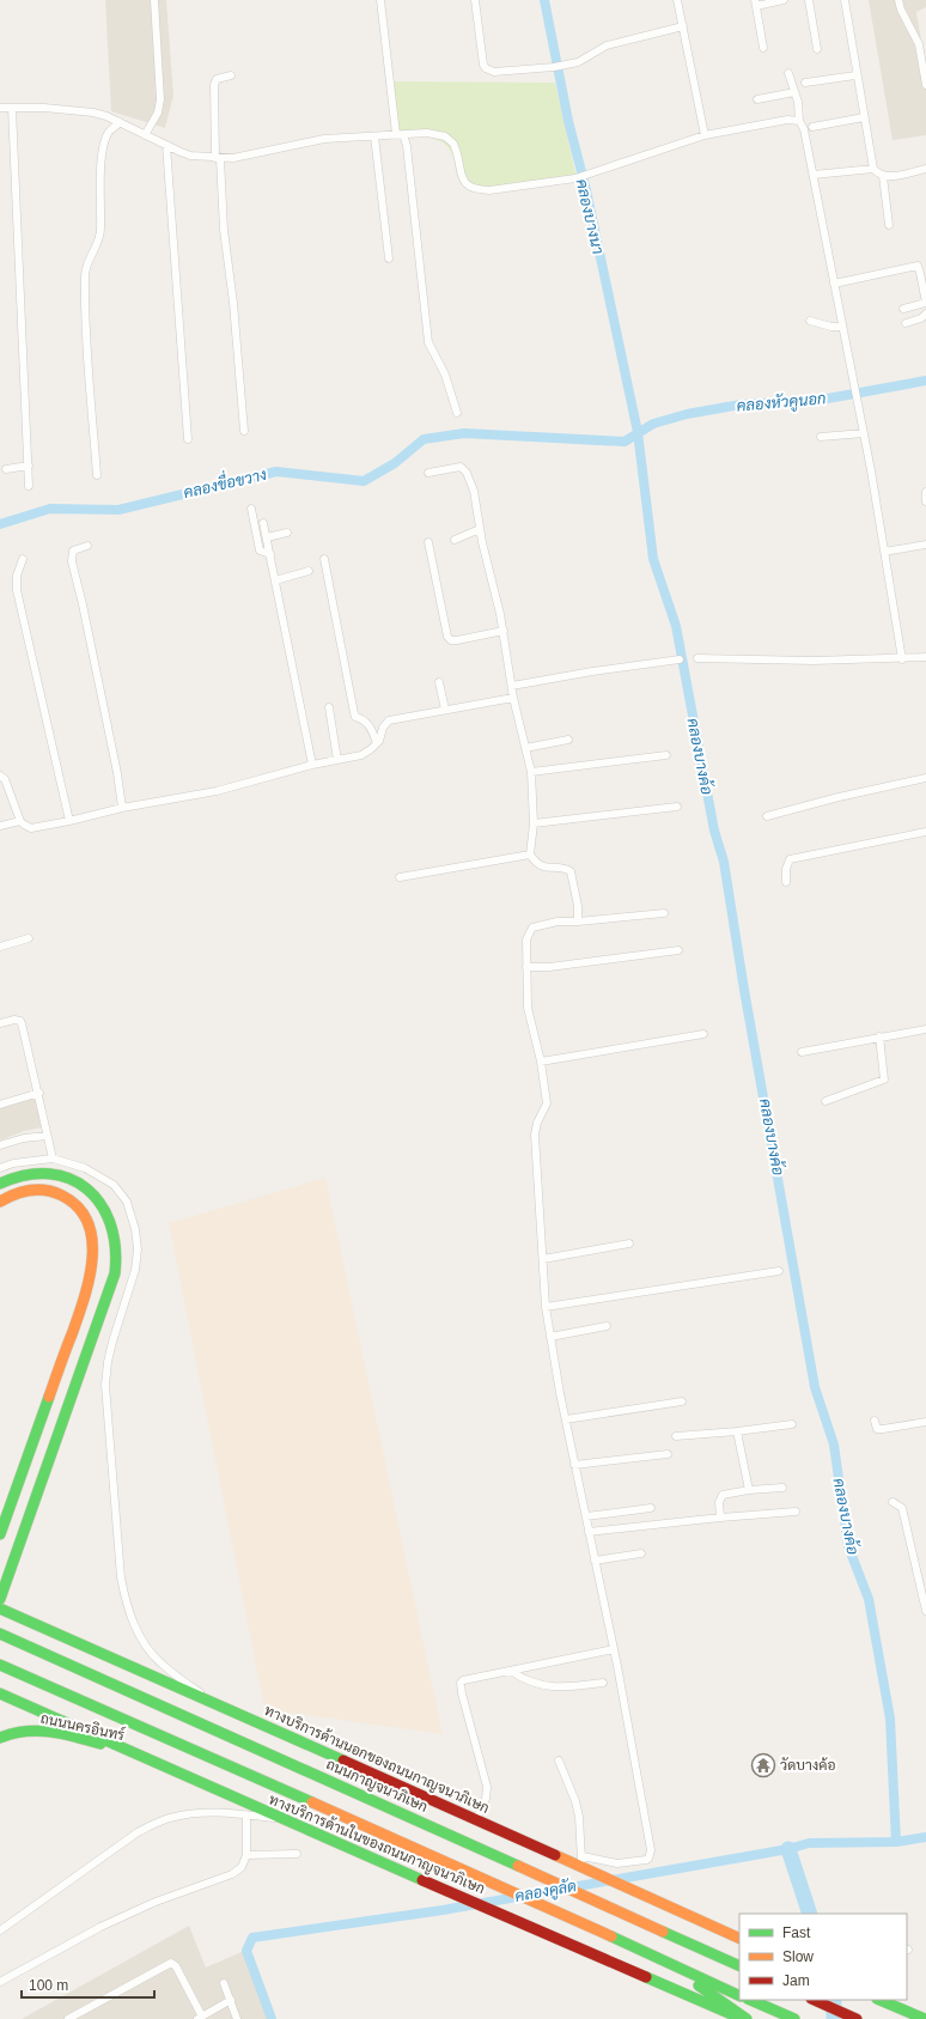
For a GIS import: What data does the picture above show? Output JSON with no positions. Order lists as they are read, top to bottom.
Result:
{
  "streets": {
    "main road": [
      "ถนนนครอินทร์",
      "ทางบริการด้านนอกของถนนกาญจนาภิเษก",
      "ถนนกาญจนาภิเษก",
      "ทางบริการด้านในของถนนกาญจนาภิเษก"
    ]
  },
  "crossings": [
    ["ถนนนครอินทร์", "ทางบริการด้านในของถนนกาญจนาภิเษก"]
  ],
  "water": [
    "คลองบางนา",
    "คลองหัวคูนอก",
    "คลองขื่อขวาง",
    "คลองบางค้อ",
    "คลองคูลัด"
  ],
  "places": {
    "temple": ["วัดบางค้อ"]
  },
  "legend": ["Fast", "Slow", "Jam"],
  "scale_bar": "100 m"
}
